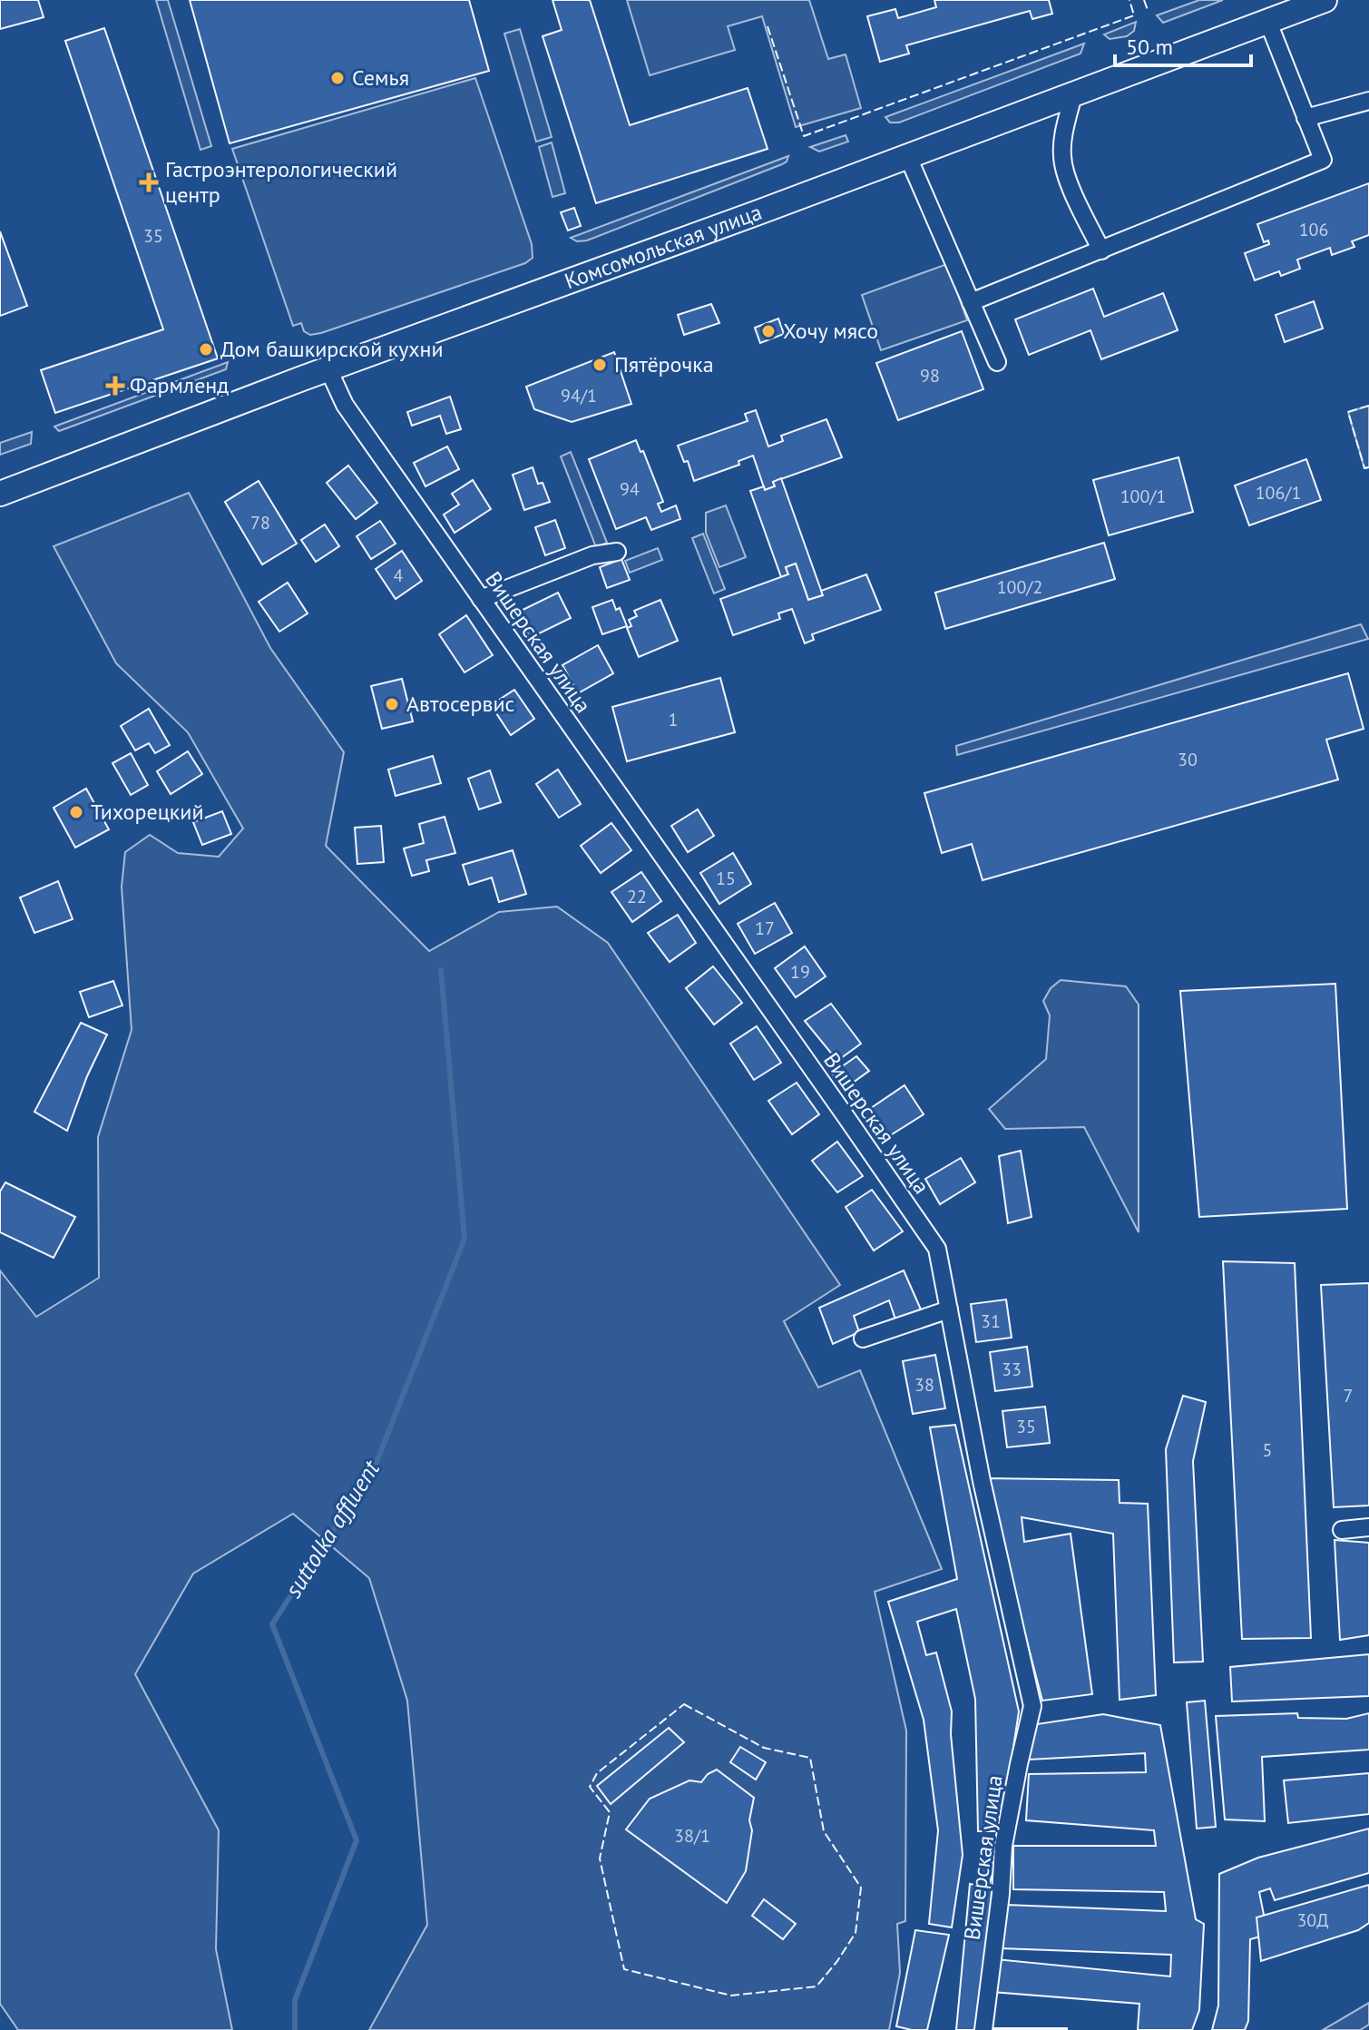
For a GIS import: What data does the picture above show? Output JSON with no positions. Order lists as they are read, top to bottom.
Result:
{
  "streets": {
    "main road": ["Комсомольская улица"],
    "street": ["Вишерская улица"]
  },
  "crossings": [
    ["Комсомольская улица", "Вишерская улица"]
  ],
  "water": ["suttolka affluent"],
  "places": {
    "other": [
      "Семья",
      "Хочу мясо",
      "Дом башкирской кухни",
      "Пятёрочка",
      "Автосервис",
      "Тихорецкий"
    ],
    "health": ["Гастроэнтерологический центр", "Фармленд"]
  },
  "house_numbers": [
    "106",
    "35",
    "98",
    "94/1",
    "94",
    "106/1",
    "100/1",
    "78",
    "4",
    "100/2",
    "1",
    "30",
    "15",
    "22",
    "17",
    "19",
    "31",
    "33",
    "38",
    "7",
    "35",
    "5",
    "38/1",
    "30Д"
  ],
  "scale_bar": "50 m"
}
